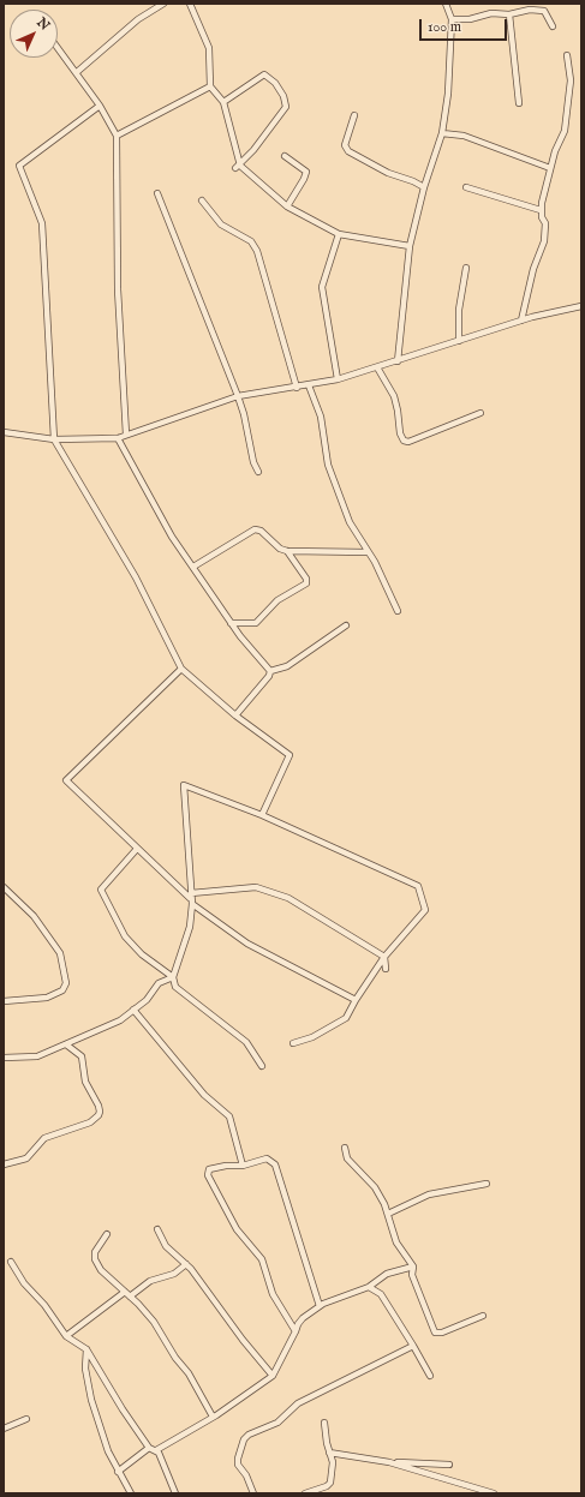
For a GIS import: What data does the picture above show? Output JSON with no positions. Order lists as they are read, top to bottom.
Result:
{
  "scale_bar": "100 m",
  "north": "top right"
}
